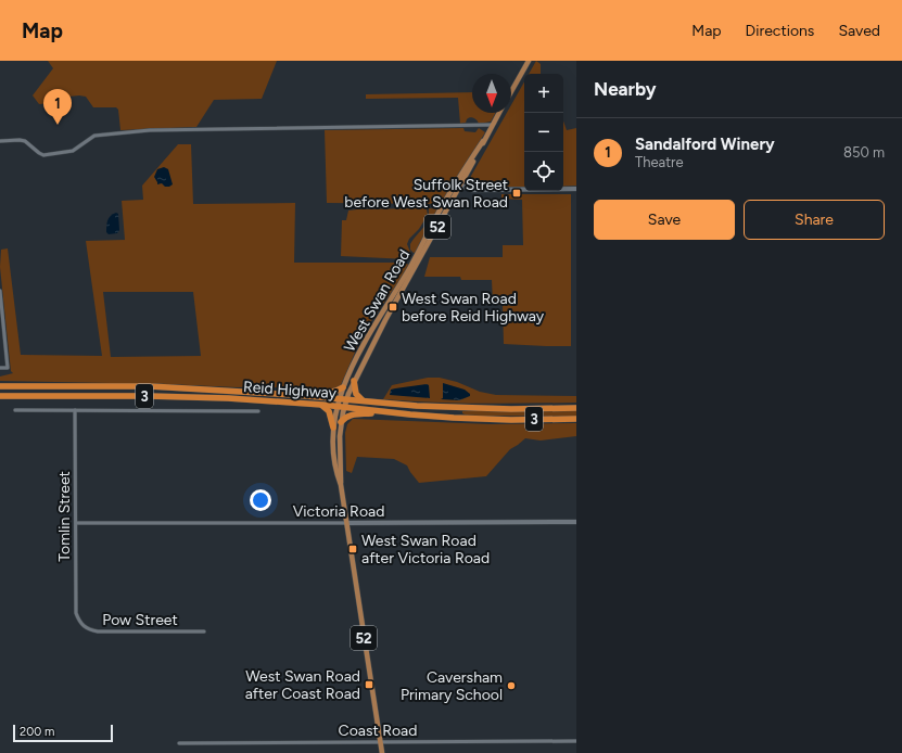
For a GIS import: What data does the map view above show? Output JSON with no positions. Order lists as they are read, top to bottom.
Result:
{
  "streets": {
    "highway": ["Reid Highway", "3"],
    "main road": ["52", "West Swan Road"],
    "street": [
      "Victoria Road",
      "Tomlin Street",
      "Pow Street",
      "Coast Road"
    ]
  },
  "crossings": [
    ["West Swan Road", "Reid Highway"],
    ["West Swan Road", "Victoria Road"],
    ["West Swan Road", "Coast Road"],
    ["Victoria Road", "Tomlin Street"],
    ["Tomlin Street", "Pow Street"]
  ],
  "places": {
    "transit": [
      "Suffolk Street before West Swan Road",
      "West Swan Road before Reid Highway",
      "West Swan Road after Victoria Road",
      "West Swan Road after Coast Road"
    ],
    "other": ["Caversham Primary School"]
  },
  "scale_bar": "200 m",
  "north": "bottom",
  "page": {
    "header": "Map",
    "nav": ["Map", "Directions", "Saved"],
    "heading": "Nearby",
    "map_buttons": ["+", "−"],
    "pins": "1",
    "list": [
      {
        "mark": "1",
        "name": "Sandalford Winery",
        "note": "Theatre",
        "value": "850 m"
      }
    ],
    "buttons": ["Save", "Share"],
    "scale": "200 m"
  }
}
